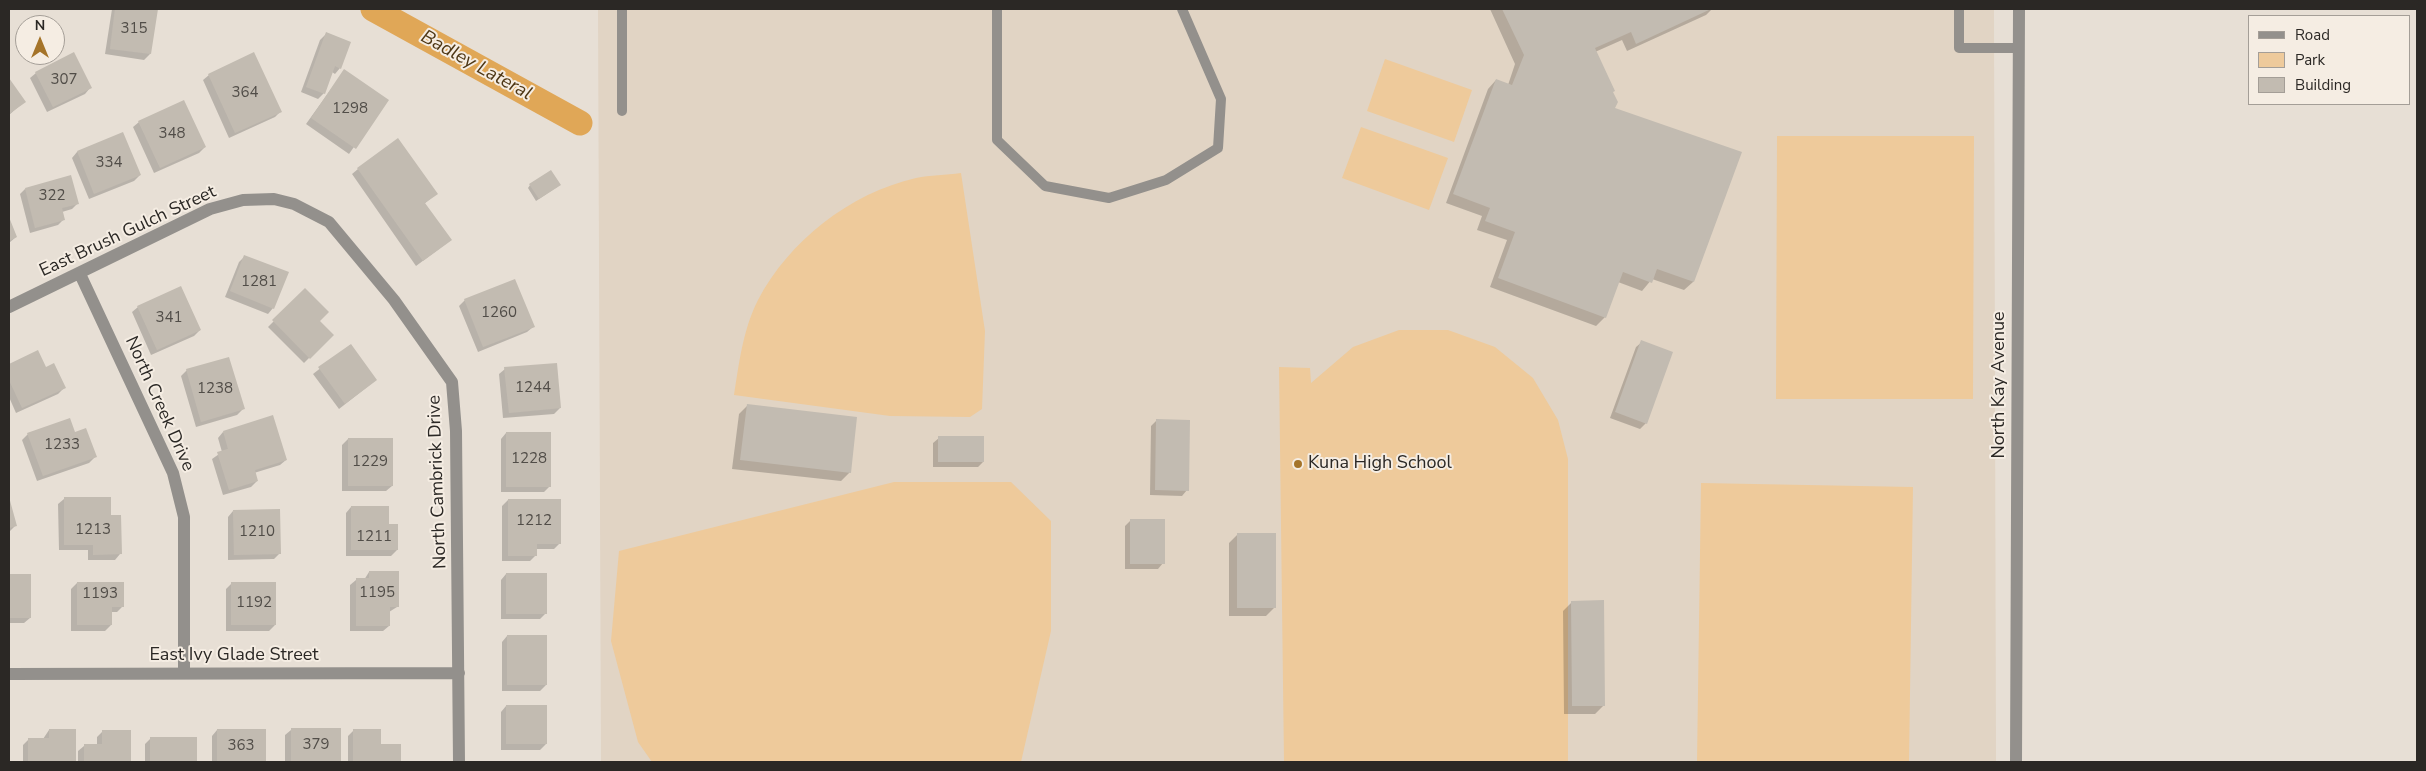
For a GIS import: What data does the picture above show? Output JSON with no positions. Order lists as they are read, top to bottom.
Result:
{
  "streets": {
    "street": [
      "East Brush Gulch Street",
      "North Kay Avenue",
      "North Creek Drive",
      "North Cambrick Drive",
      "East Ivy Glade Street"
    ]
  },
  "crossings": [
    ["East Brush Gulch Street", "North Creek Drive"],
    ["East Brush Gulch Street", "North Cambrick Drive"],
    ["North Creek Drive", "East Ivy Glade Street"],
    ["North Cambrick Drive", "East Ivy Glade Street"]
  ],
  "water": ["Badley Lateral"],
  "places": ["Kuna High School"],
  "house_numbers": [
    "315",
    "307",
    "364",
    "1298",
    "348",
    "334",
    "322",
    "1281",
    "1260",
    "341",
    "1244",
    "1238",
    "1233",
    "1228",
    "1229",
    "1212",
    "1213",
    "1210",
    "1211",
    "1195",
    "1193",
    "1192",
    "379",
    "363"
  ],
  "legend": ["Road", "Park", "Building"],
  "north": "top"
}
